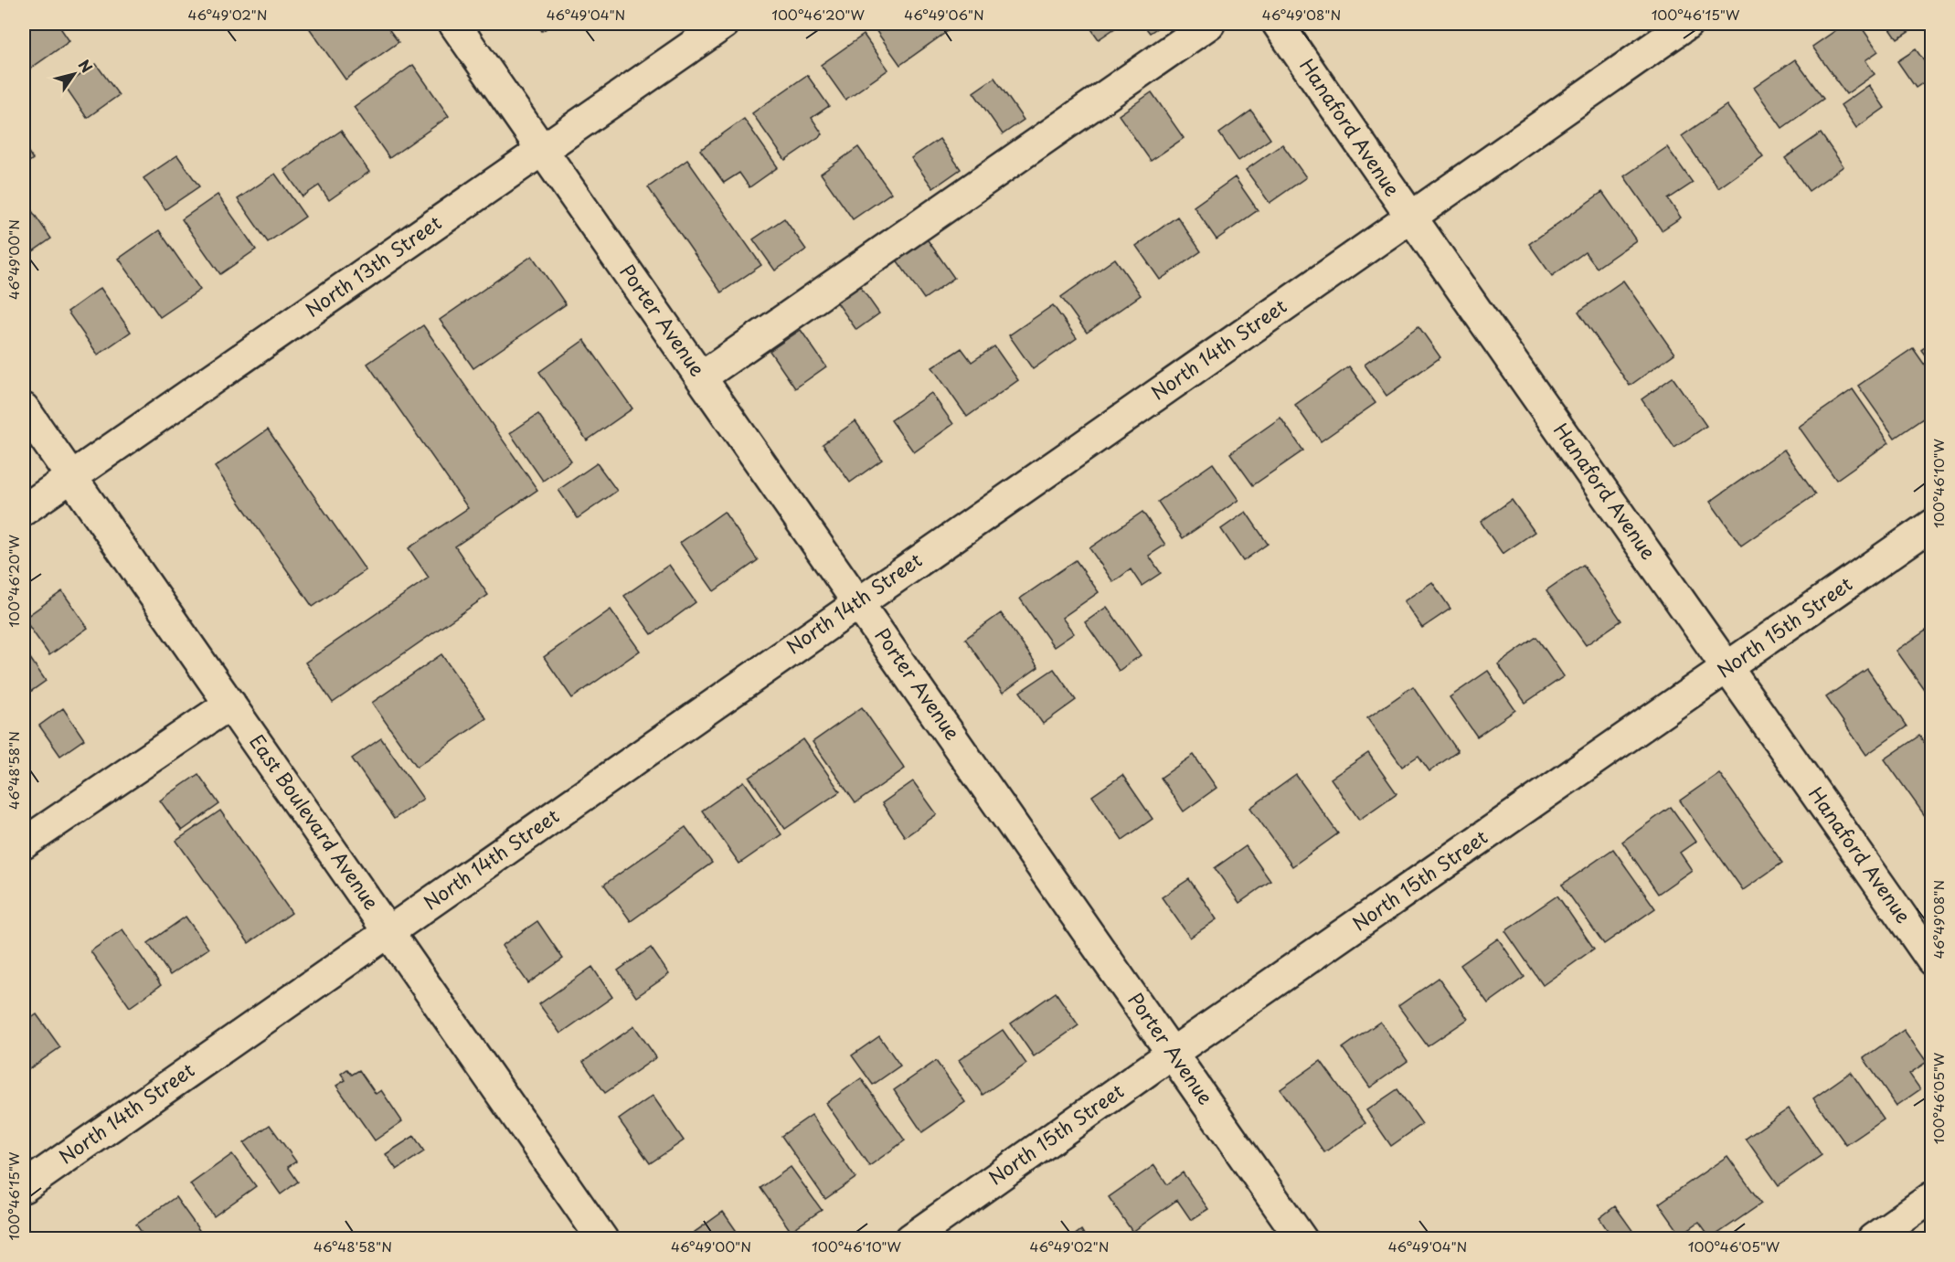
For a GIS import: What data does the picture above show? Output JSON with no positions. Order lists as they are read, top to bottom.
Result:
{
  "streets": {
    "street": [
      "Hanaford Avenue",
      "North 13th Street",
      "Porter Avenue",
      "North 14th Street",
      "North 15th Street",
      "East Boulevard Avenue"
    ]
  },
  "crossings": [
    ["Hanaford Avenue", "North 14th Street"],
    ["Hanaford Avenue", "North 15th Street"],
    ["North 13th Street", "Porter Avenue"],
    ["North 13th Street", "East Boulevard Avenue"],
    ["Porter Avenue", "North 14th Street"],
    ["Porter Avenue", "North 15th Street"],
    ["North 14th Street", "East Boulevard Avenue"]
  ],
  "north": "top right",
  "coordinates": [
    "46°49'02\"N",
    "46°49'04\"N",
    "100°46'20\"W",
    "46°49'06\"N",
    "46°49'08\"N",
    "100°46'15\"W",
    "46°49'00\"N",
    "100°46'10\"W",
    "46°48'58\"N",
    "100°46'05\"W"
  ]
}
